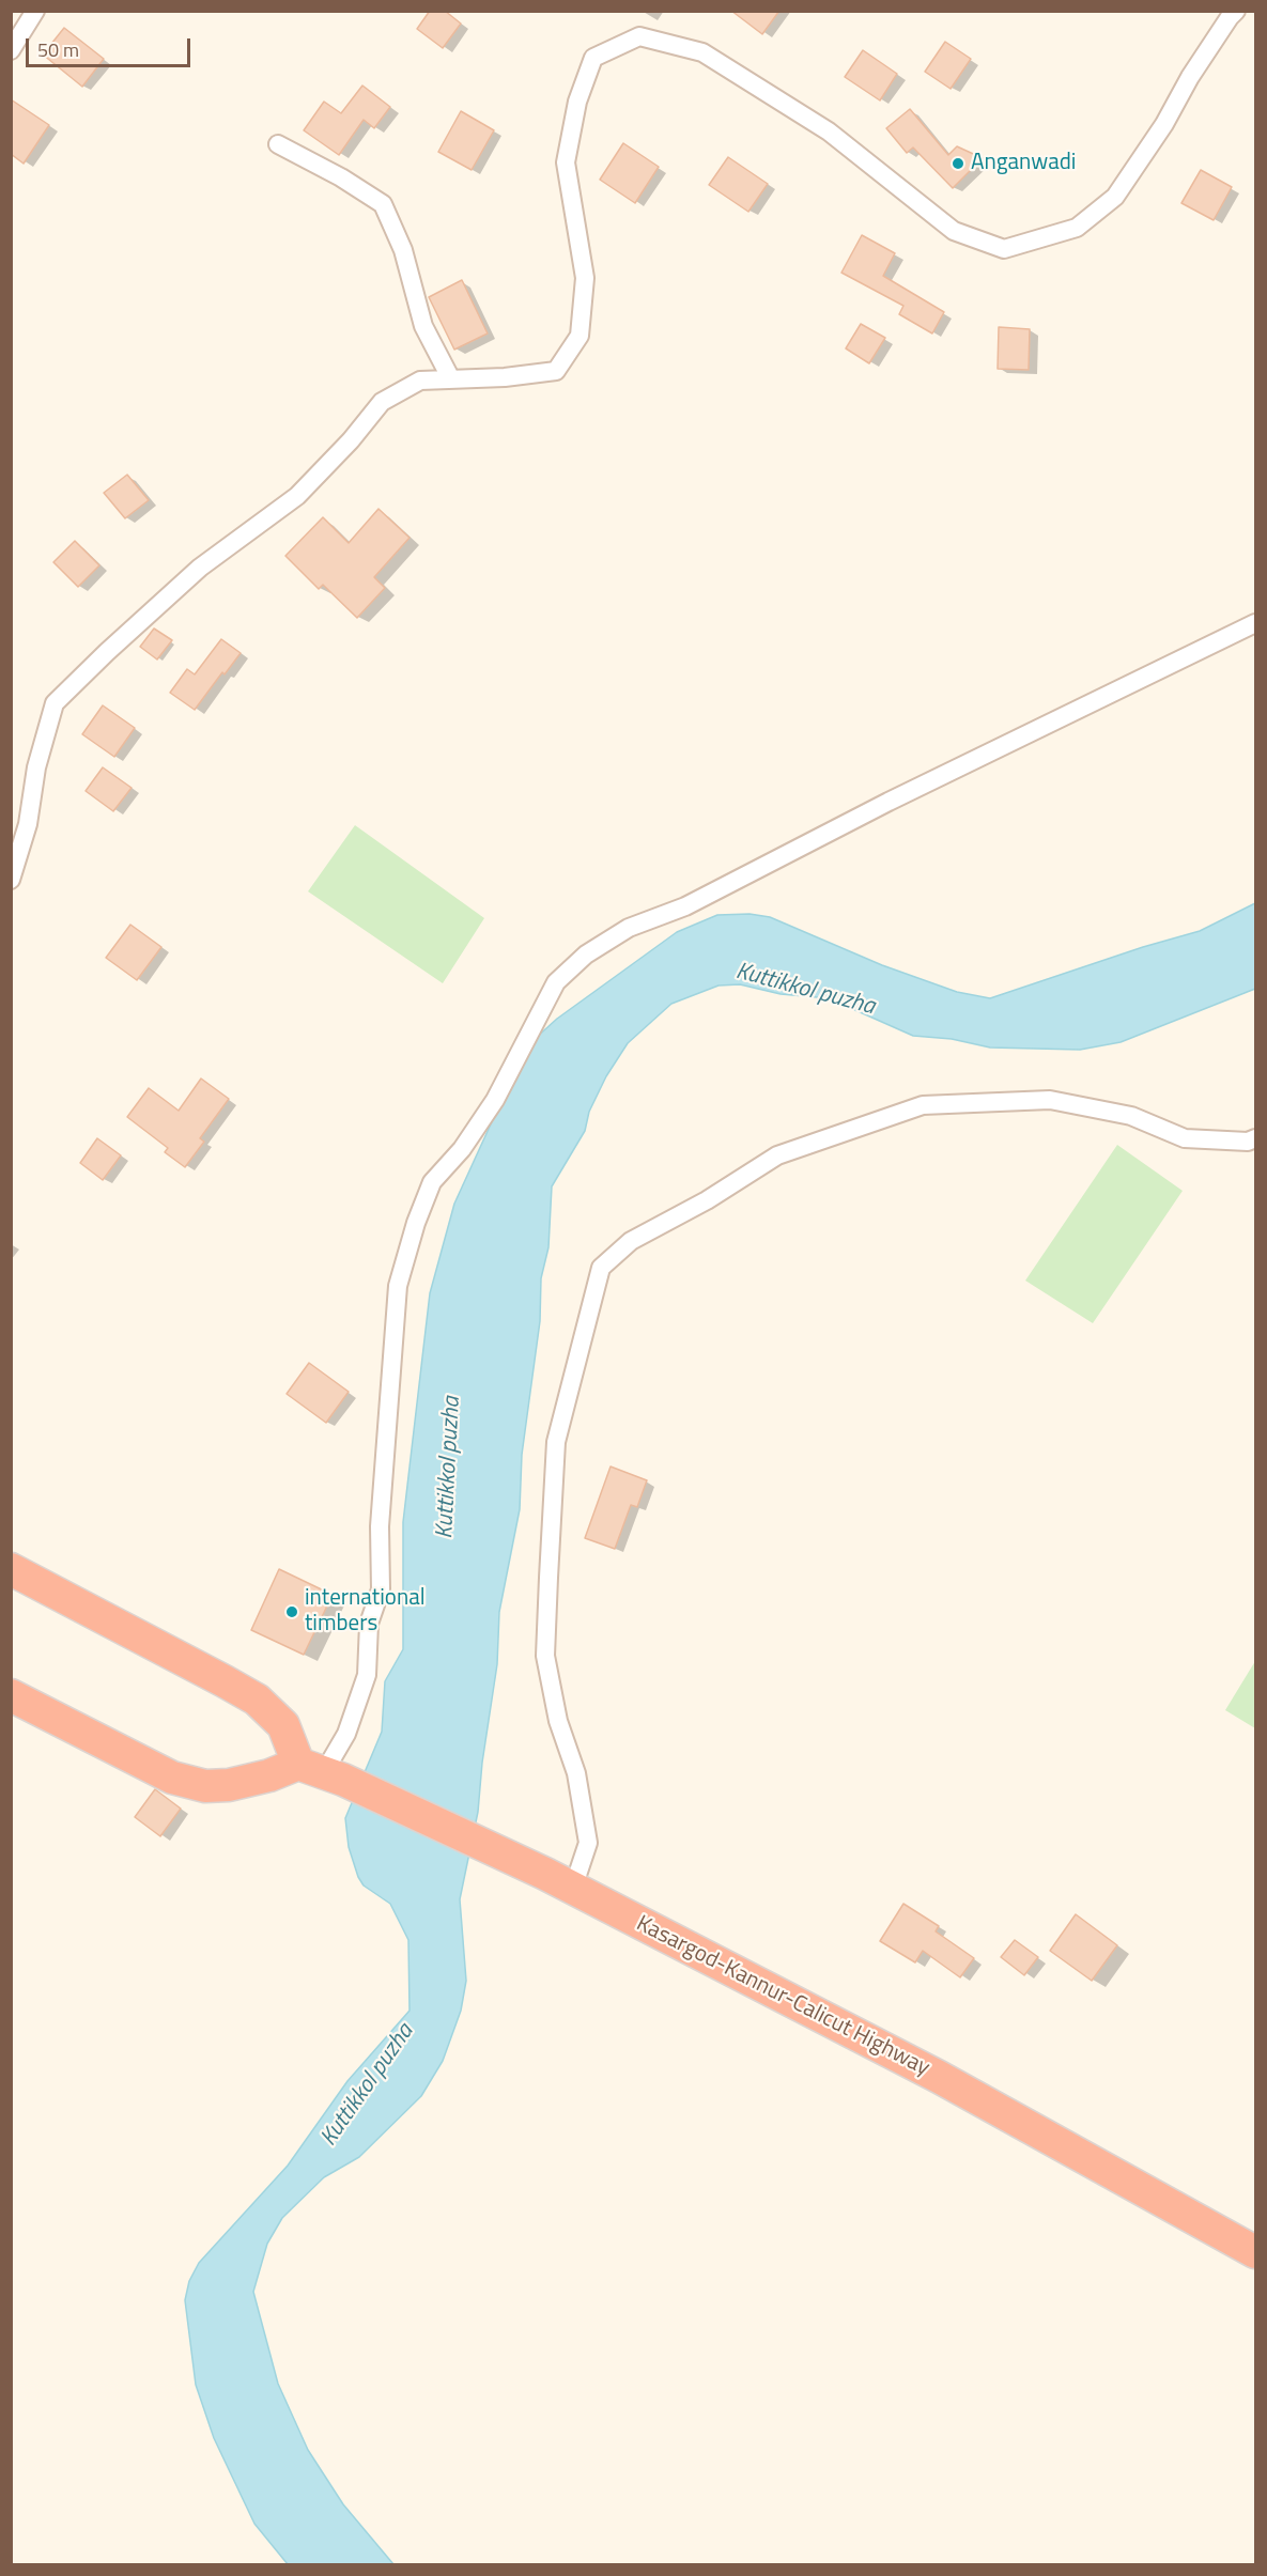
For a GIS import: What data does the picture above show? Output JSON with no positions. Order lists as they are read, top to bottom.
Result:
{
  "streets": {
    "highway": ["Kasargod-Kannur-Calicut Highway"]
  },
  "water": ["Kuttikkol puzha"],
  "places": ["Anganwadi", "international timbers"],
  "scale_bar": "50 m"
}
